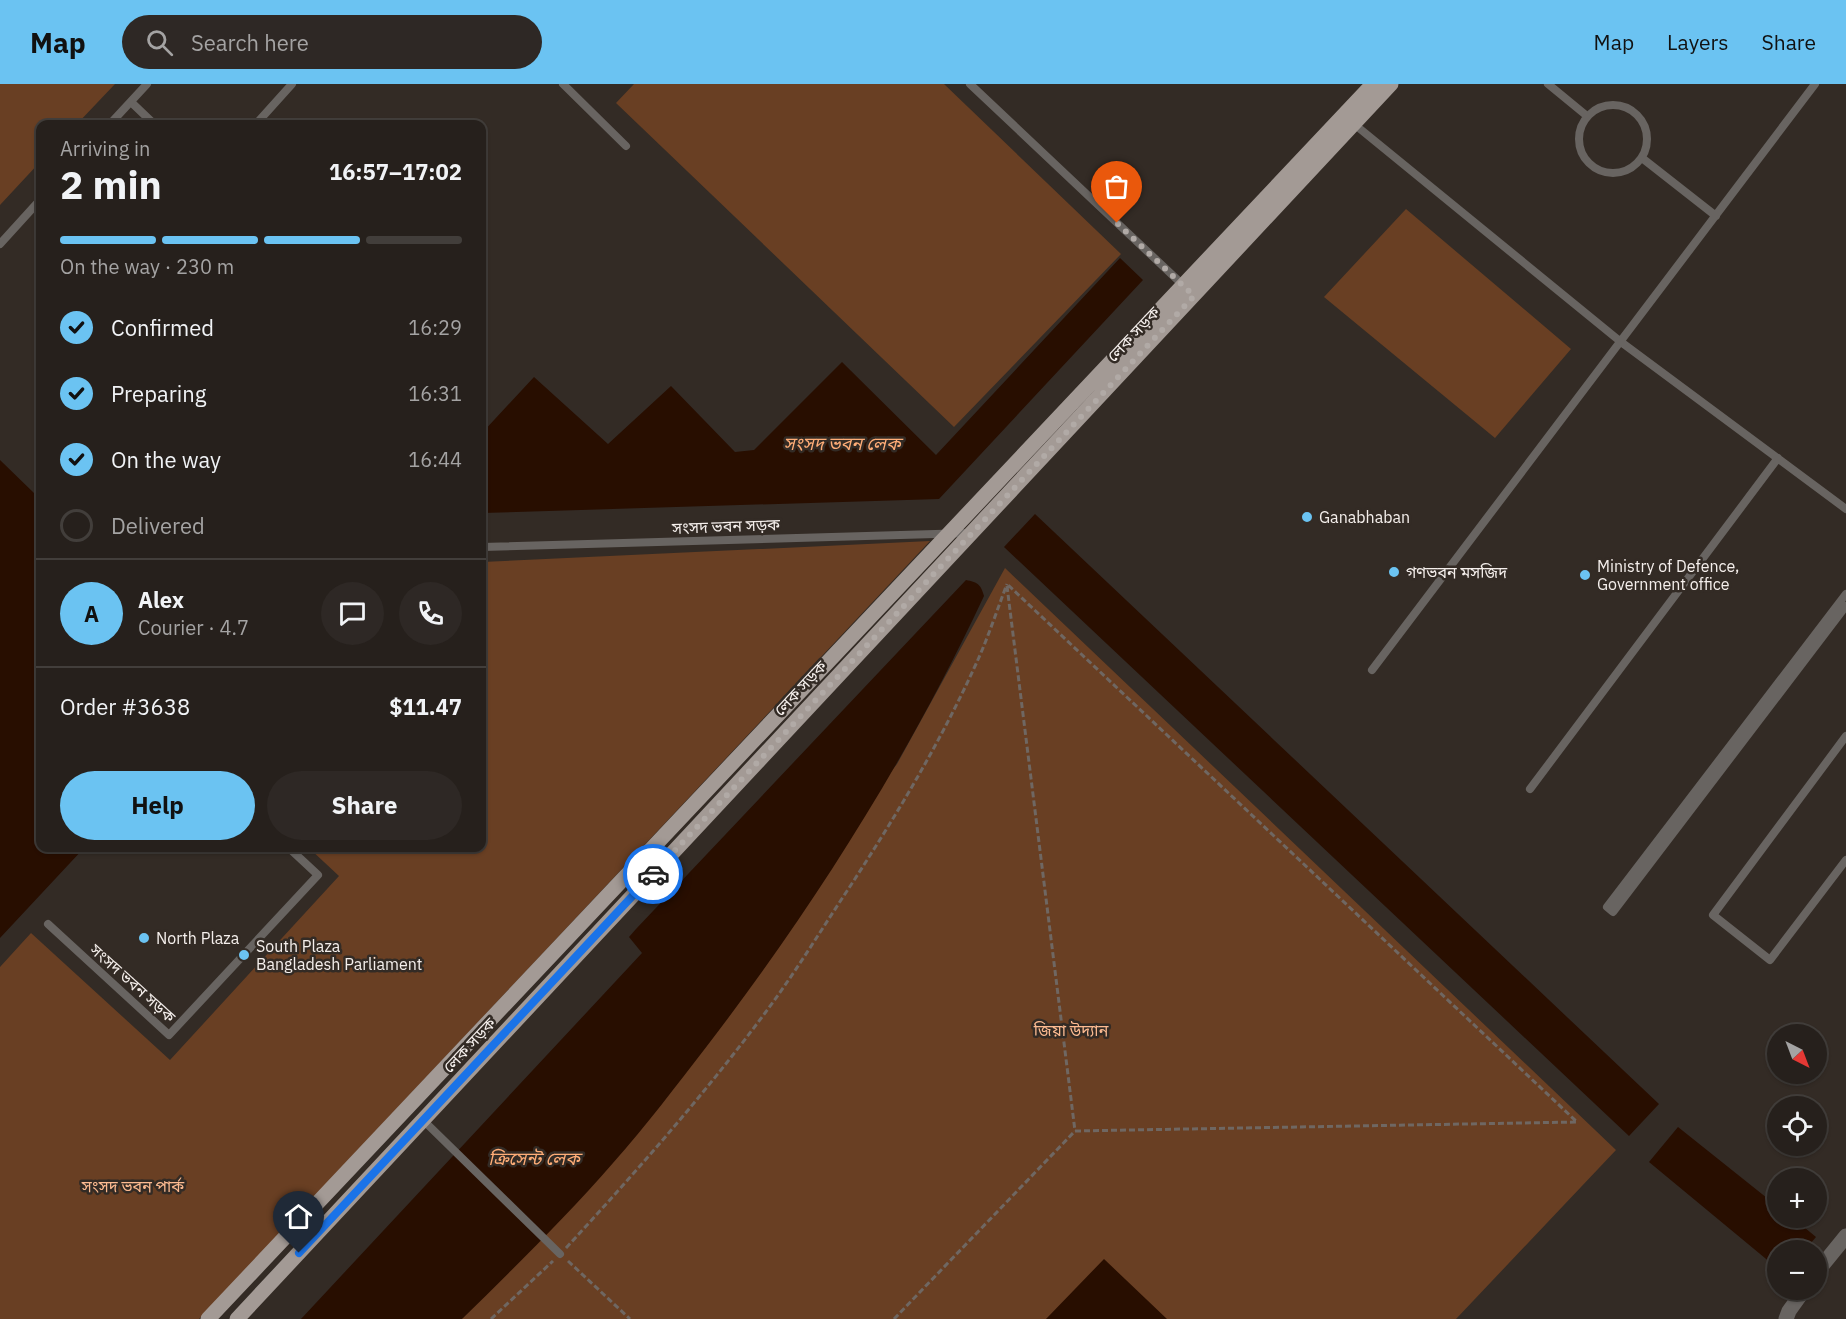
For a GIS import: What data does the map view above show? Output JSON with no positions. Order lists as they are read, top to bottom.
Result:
{
  "streets": {
    "main road": ["লেক সড়ক"],
    "lane": ["সংসদ ভবন সড়ক"]
  },
  "crossings": [
    ["লেক সড়ক", "সংসদ ভবন সড়ক"]
  ],
  "water": ["সংসদ ভবন লেক", "ক্রিসেন্ট লেক"],
  "parks": ["জিয়া উদ্যান", "সংসদ ভবন পার্ক"],
  "places": [
    "Ganabhaban",
    "গণভবন মসজিদ",
    "Ministry of Defence, Government office",
    "North Plaza",
    "South Plaza Bangladesh Parliament"
  ],
  "north": "bottom right",
  "page": {
    "header": "Map",
    "search": "Search here",
    "nav": ["Map", "Layers", "Share"],
    "heading": ["2 min", "Arriving in", "16:57–17:02"],
    "panel": [
      "Alex",
      "Courier · 4.7",
      "Order #3638",
      "$11.47"
    ],
    "bar": "On the way · 230 m",
    "list": [
      ["Confirmed", "16:29"],
      ["Preparing", "16:31"],
      ["On the way", "16:44"],
      "Delivered"
    ],
    "round": "A",
    "buttons": ["Help", "Share"],
    "map_buttons": ["+", "−"]
  }
}
